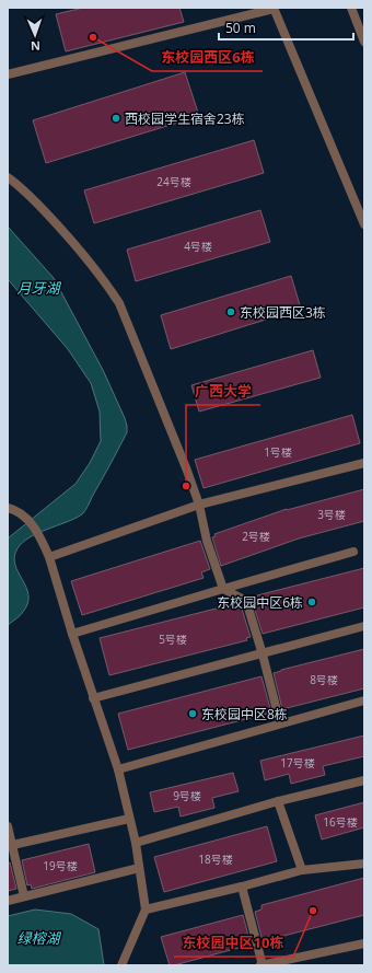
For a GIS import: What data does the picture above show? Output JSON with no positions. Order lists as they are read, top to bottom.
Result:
{
  "water": ["月牙湖", "绿榕湖"],
  "places": [
    "东校园西区6栋",
    "西校园学生宿舍23栋",
    "东校园西区3栋",
    "广西大学",
    "东校园中区6栋",
    "东校园中区8栋",
    "东校园中区10栋"
  ],
  "house_numbers": [
    "24号楼",
    "4号楼",
    "1号楼",
    "3号楼",
    "2号楼",
    "5号楼",
    "8号楼",
    "17号楼",
    "9号楼",
    "16号楼",
    "18号楼",
    "19号楼"
  ],
  "scale_bar": "50 m",
  "north": "bottom"
}
